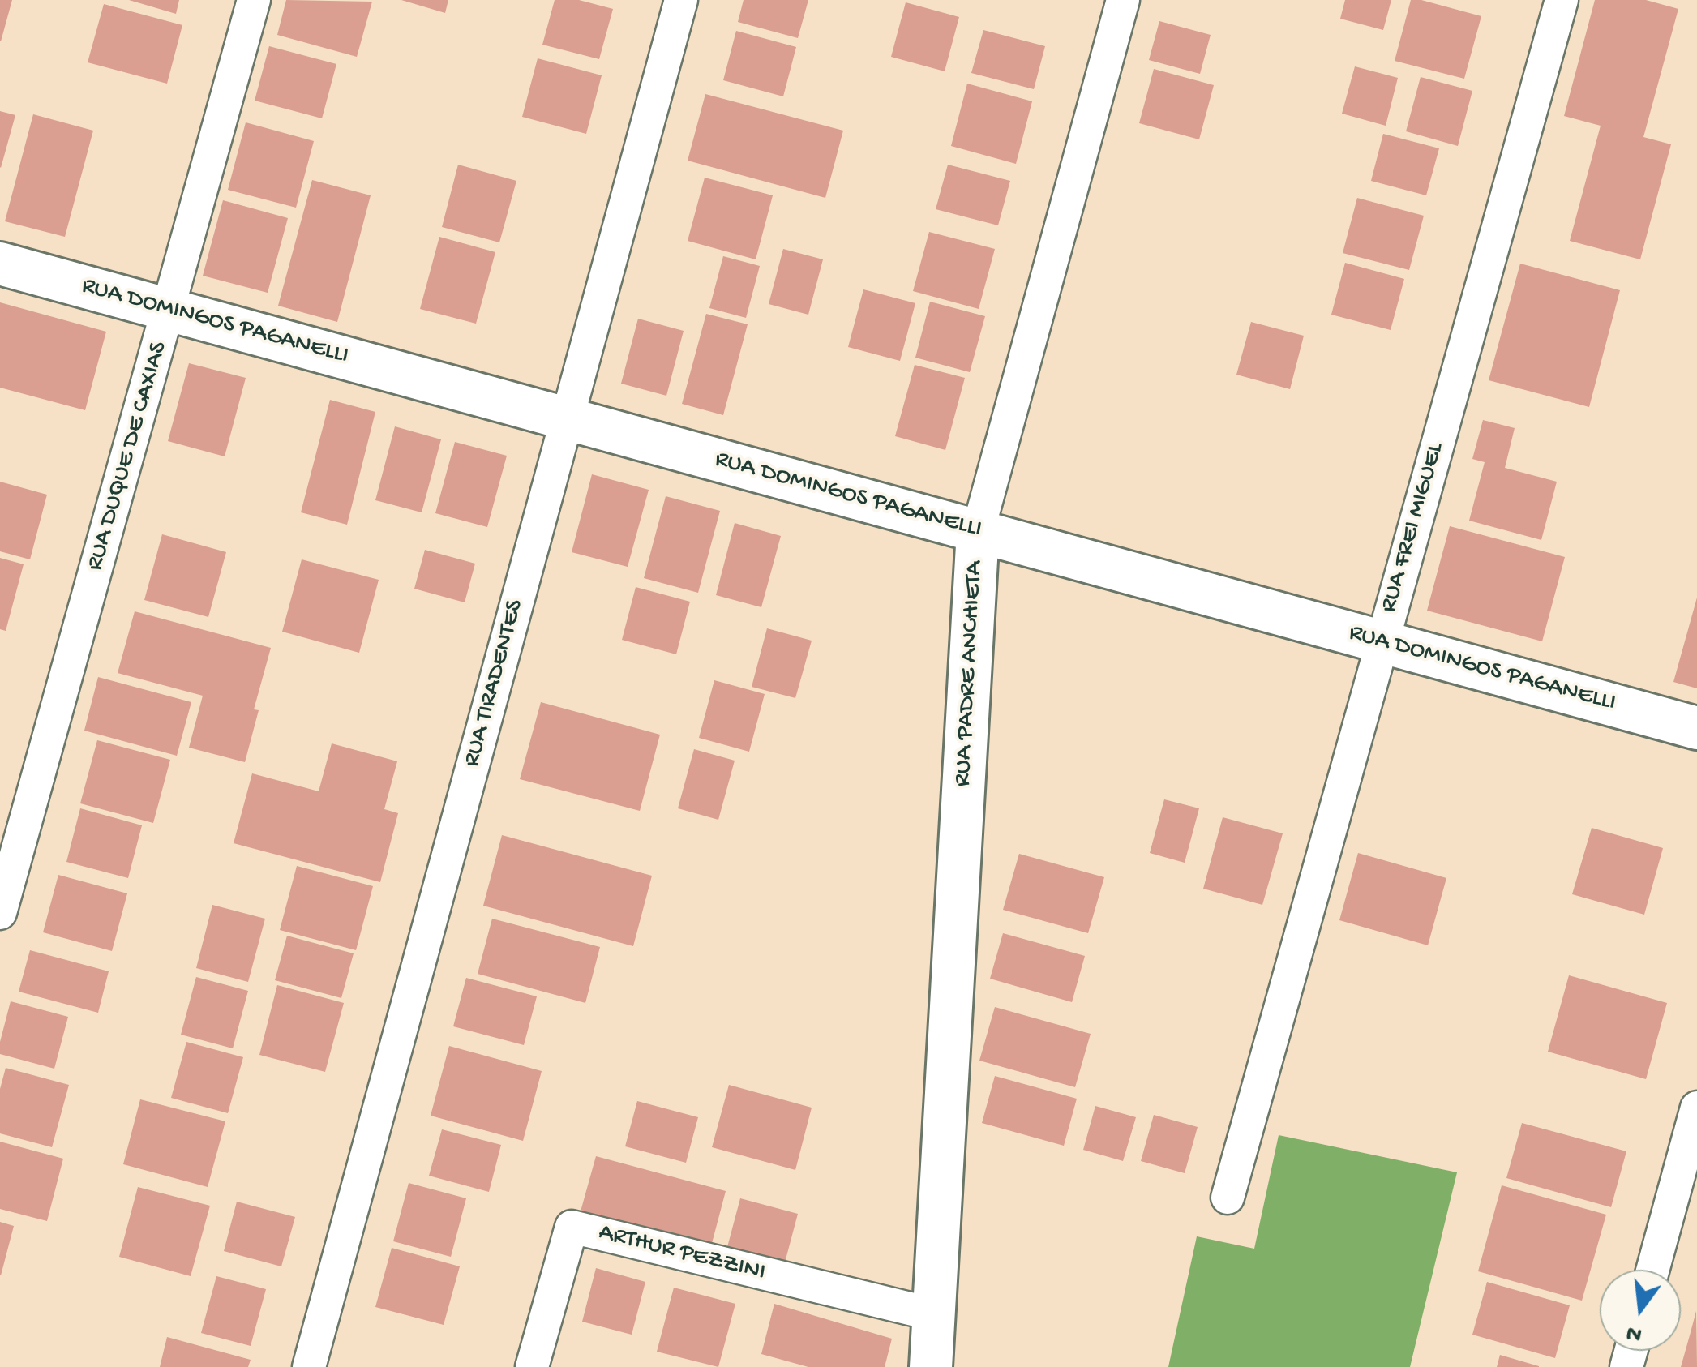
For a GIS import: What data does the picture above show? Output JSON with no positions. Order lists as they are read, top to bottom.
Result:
{
  "streets": {
    "street": [
      "RUA DOMINGOS PAGANELLI",
      "RUA DUQUE DE CAXIAS",
      "RUA FREI MIGUEL",
      "RUA PADRE ANCHIETA",
      "RUA TIRADENTES",
      "ARTHUR PEZZINI"
    ]
  },
  "crossings": [
    ["RUA DOMINGOS PAGANELLI", "RUA DUQUE DE CAXIAS"],
    ["RUA DOMINGOS PAGANELLI", "RUA FREI MIGUEL"],
    ["RUA DOMINGOS PAGANELLI", "RUA PADRE ANCHIETA"],
    ["RUA DOMINGOS PAGANELLI", "RUA TIRADENTES"],
    ["RUA PADRE ANCHIETA", "ARTHUR PEZZINI"]
  ],
  "north": "bottom"
}
